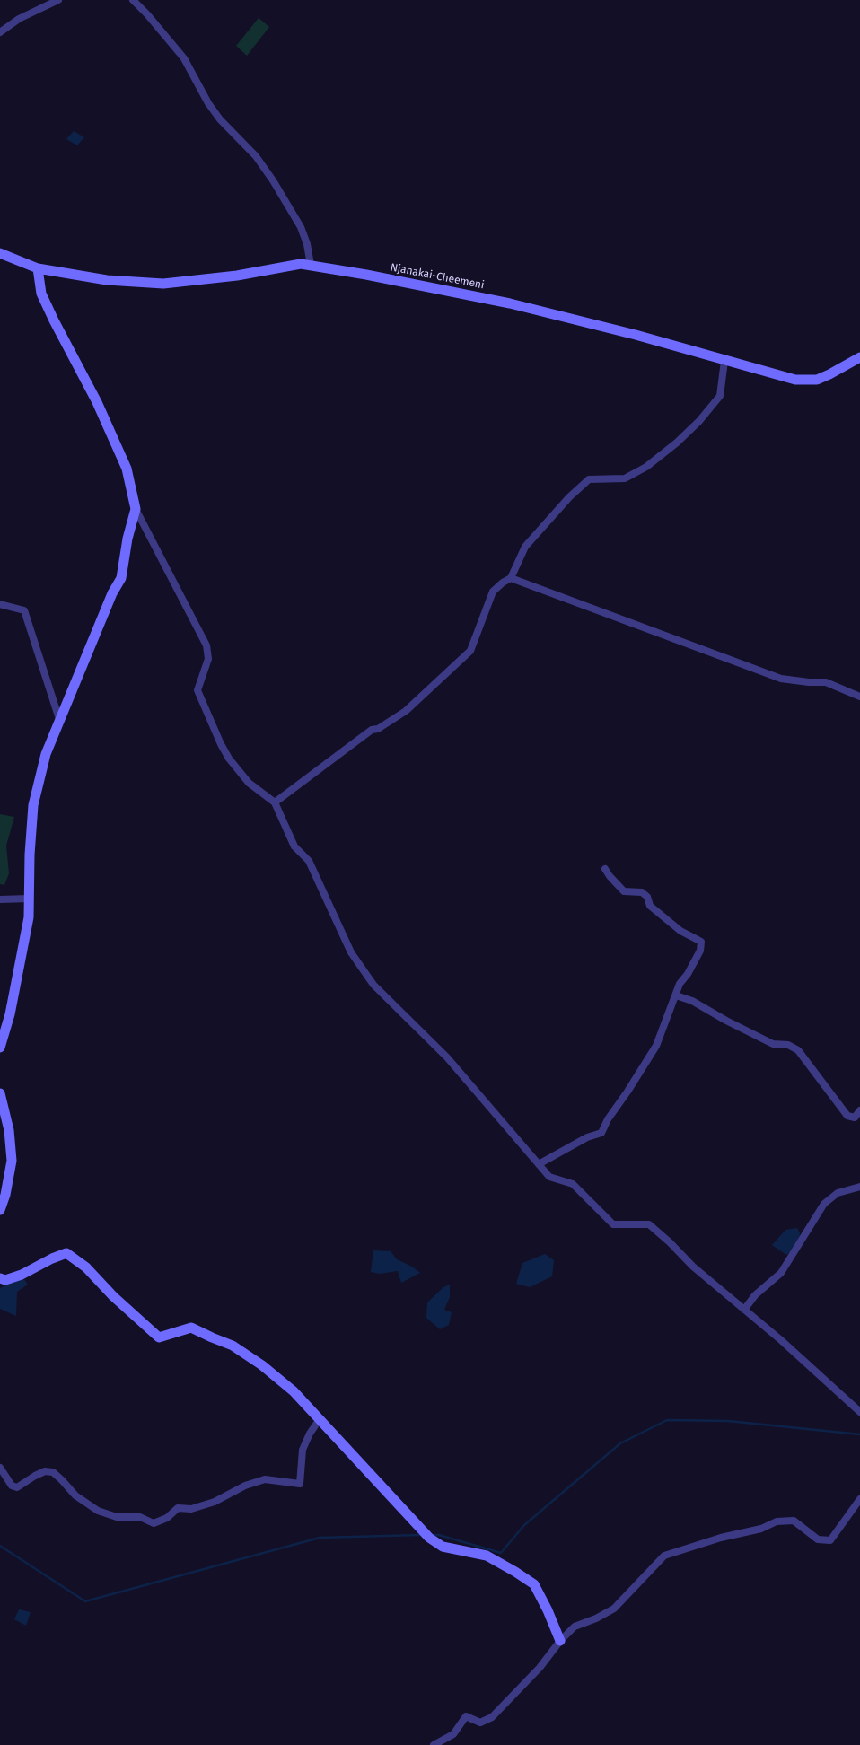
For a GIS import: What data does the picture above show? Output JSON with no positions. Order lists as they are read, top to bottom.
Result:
{
  "streets": {
    "street": ["Njanakai-Cheemeni"]
  }
}
